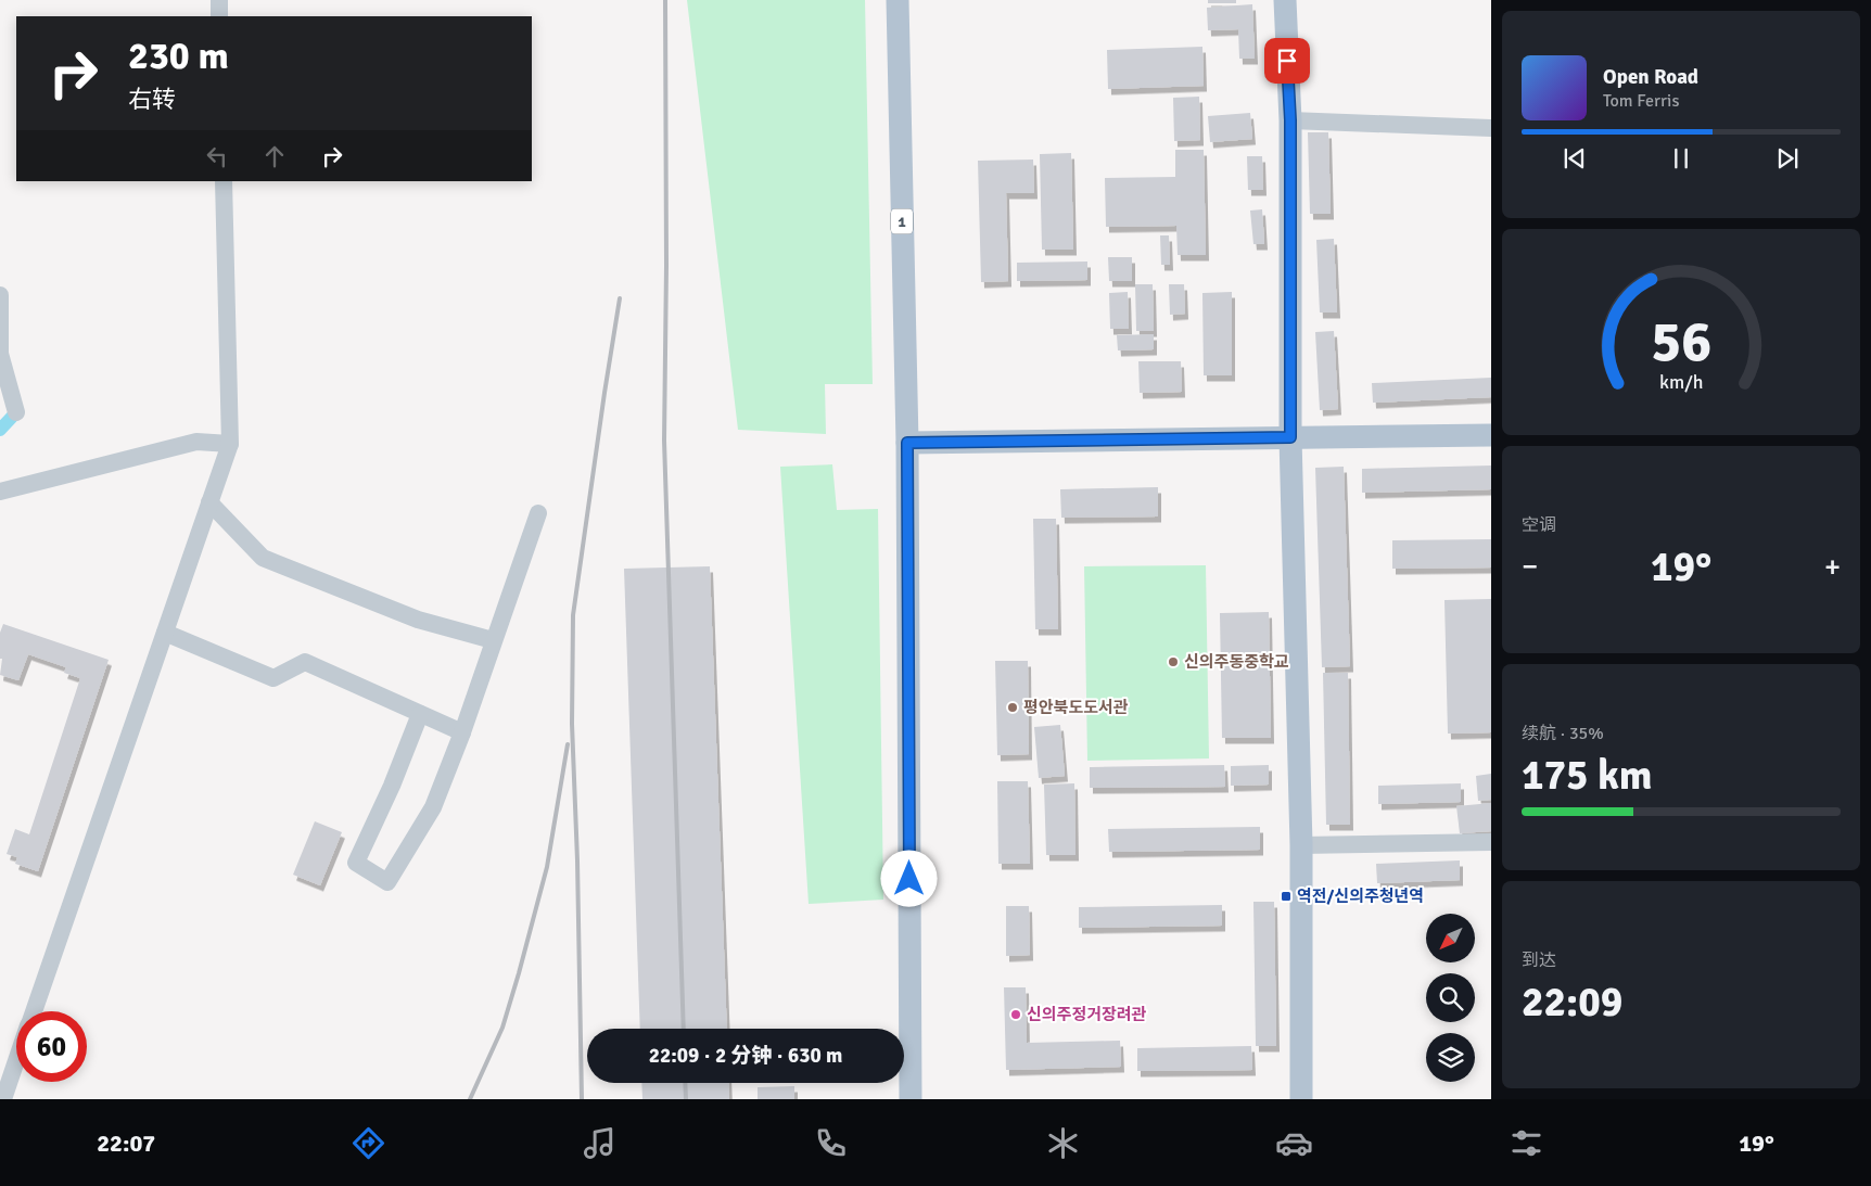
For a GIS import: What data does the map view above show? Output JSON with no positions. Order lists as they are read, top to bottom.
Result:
{
  "streets": {
    "main road": ["1"]
  },
  "places": {
    "other": ["신의주동중학교", "평안북도도서관", "신의주정거장려관"],
    "transit": ["역전/신의주청년역"]
  },
  "north": "bottom left",
  "page": {
    "turn": ["230 m", "右转"],
    "song": ["Open Road", "Tom Ferris"],
    "tile": [
      "空调",
      ["续航 · 35%", "175 km"],
      ["到达", "22:09"]
    ],
    "heat": ["−", "19°", "+"],
    "limit": "60",
    "trip": "22:09 · 2 分钟 · 630 m",
    "tabs": ["22:07", "19°"],
    "gauge": ["56", "km/h"]
  }
}
